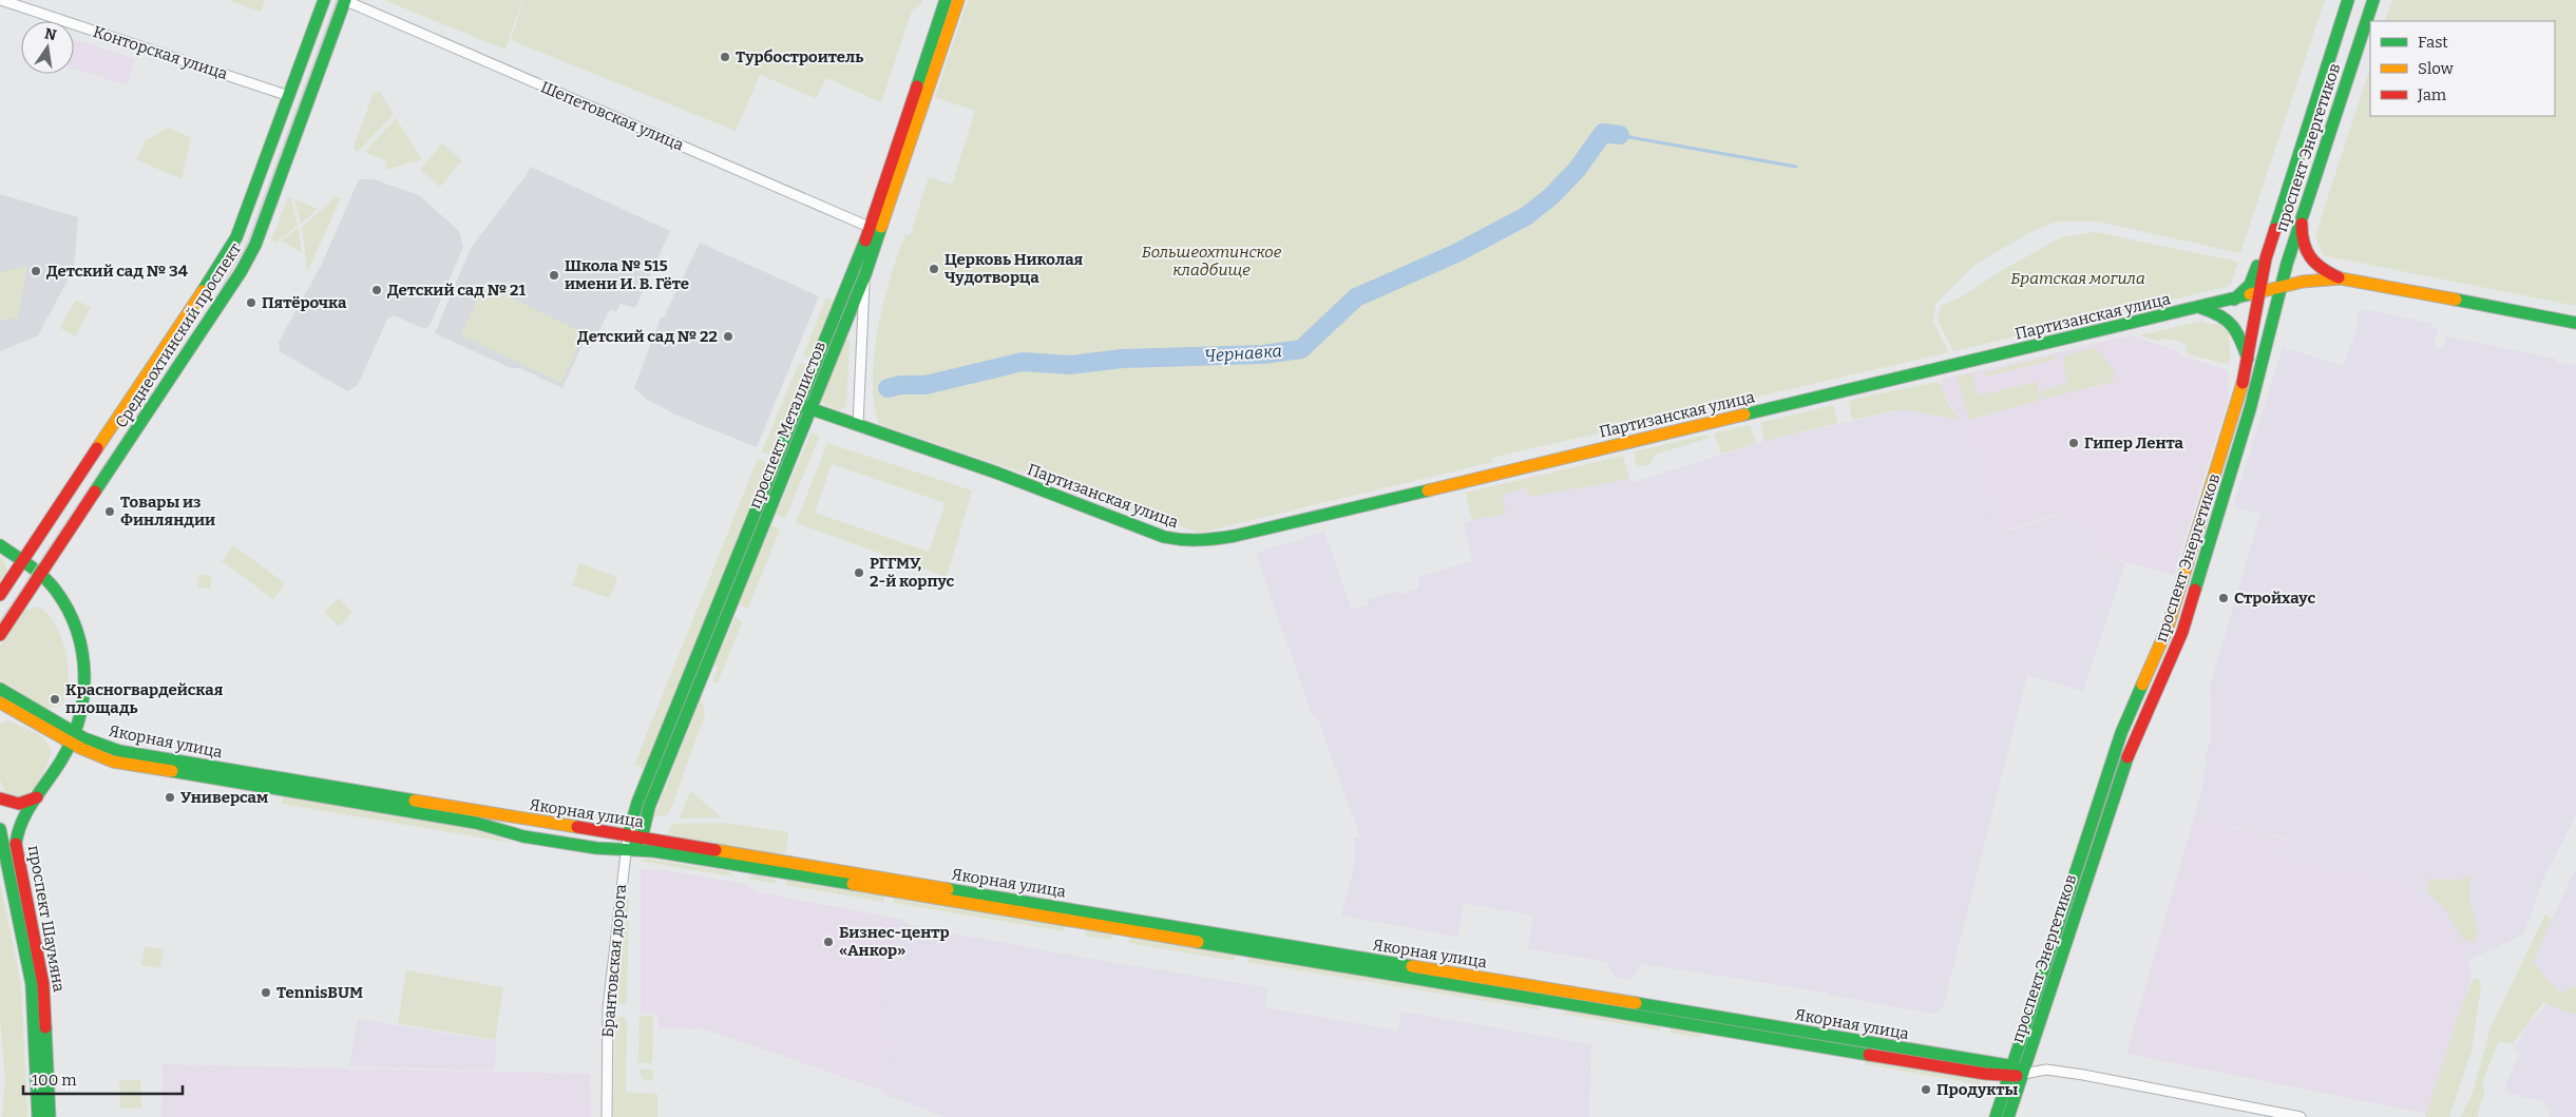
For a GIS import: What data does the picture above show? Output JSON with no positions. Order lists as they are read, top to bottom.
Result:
{
  "streets": {
    "street": [
      "Конторская улица",
      "Шепетовская улица",
      "проспект Энергетиков",
      "Партизанская улица",
      "Среднеохтинский проспект",
      "проспект Металлистов",
      "Якорная улица",
      "проспект Шаумяна",
      "Брантовская дорога"
    ]
  },
  "crossings": [
    ["Конторская улица", "Среднеохтинский проспект"],
    ["Шепетовская улица", "Среднеохтинский проспект"],
    ["Шепетовская улица", "проспект Металлистов"],
    ["проспект Энергетиков", "Партизанская улица"],
    ["проспект Энергетиков", "Якорная улица"],
    ["Партизанская улица", "проспект Металлистов"],
    ["проспект Металлистов", "Якорная улица"],
    ["проспект Металлистов", "Брантовская дорога"],
    ["Якорная улица", "Брантовская дорога"]
  ],
  "water": ["Чернавка"],
  "parks": ["Большеохтинское кладбище", "Братская могила"],
  "places": [
    "Турбостроитель",
    "Церковь Николая Чудотворца",
    "Детский сад № 34",
    "Школа № 515 имени И. В. Гёте",
    "Детский сад № 21",
    "Пятёрочка",
    "Детский сад № 22",
    "Гипер Лента",
    "Товары из Финляндии",
    "РГГМУ, 2-й корпус",
    "Стройхаус",
    "Красногвардейская площадь",
    "Универсам",
    "Бизнес-центр «Анкор»",
    "TennisBUM",
    "Продукты"
  ],
  "legend": ["Fast", "Slow", "Jam"],
  "scale_bar": "100 m",
  "north": "top"
}
